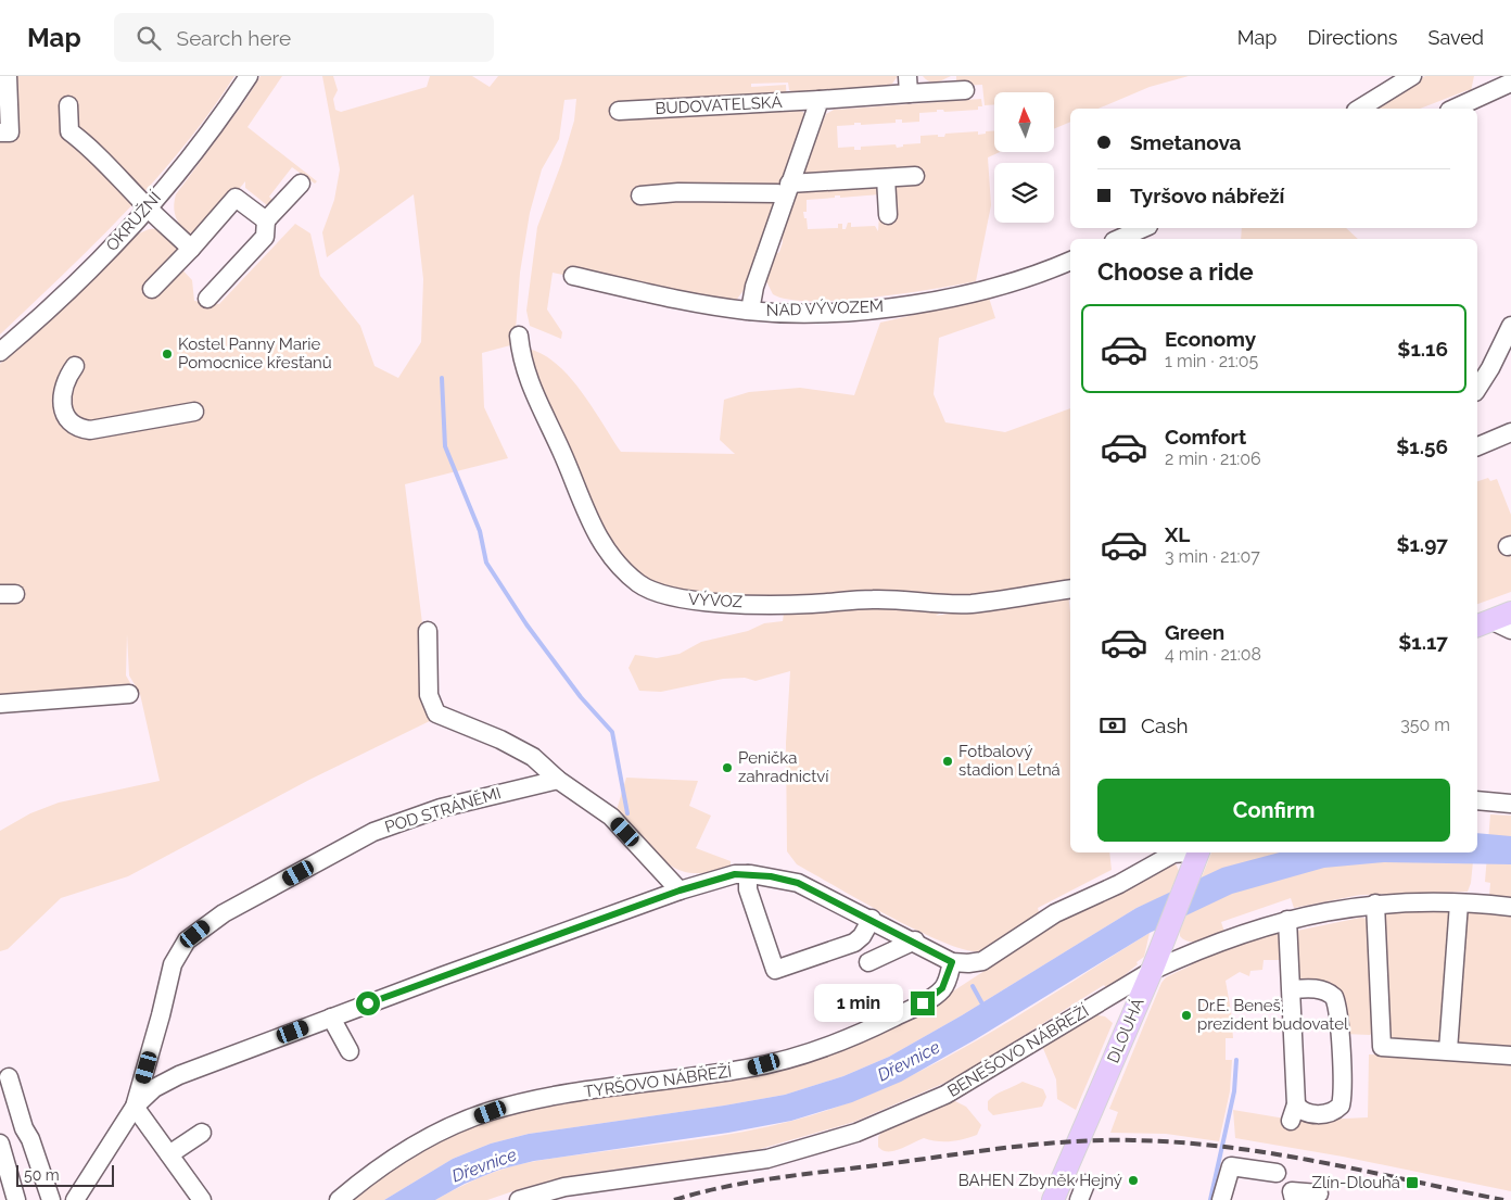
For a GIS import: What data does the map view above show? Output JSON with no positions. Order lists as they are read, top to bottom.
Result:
{
  "streets": {
    "main road": ["DLOUHÁ"],
    "street": [
      "BUDOVATELSKÁ",
      "OKRUŽNÍ",
      "NAD VÝVOZEM",
      "VÝVOZ",
      "POD STRÁNĚMI",
      "BENEŠOVO NÁBŘEŽÍ",
      "TYRŠOVO NÁBŘEŽÍ"
    ]
  },
  "crossings": [
    ["DLOUHÁ", "BENEŠOVO NÁBŘEŽÍ"]
  ],
  "water": ["Dřevnice"],
  "places": {
    "other": [
      "Kostel Panny Marie Pomocnice křesťanů",
      "Fotbalový stadion Letná",
      "Penička zahradnictví",
      "Dr.E. Beneš, prezident budovatel",
      "BAHEN Zbyněk Hejný"
    ],
    "transit": ["Zlín-Dlouhá"]
  },
  "scale_bar": "50 m",
  "north": "top",
  "page": {
    "header": "Map",
    "search": "Search here",
    "nav": ["Map", "Directions", "Saved"],
    "banner": ["Smetanova", "Tyršovo nábřeží"],
    "heading": "Choose a ride",
    "list": [
      {
        "name": "Economy",
        "note": "1 min · 21:05",
        "value": "$1.16"
      },
      {
        "name": "Comfort",
        "note": "2 min · 21:06",
        "value": "$1.56"
      },
      {
        "name": "XL",
        "note": "3 min · 21:07",
        "value": "$1.97"
      },
      {
        "name": "Green",
        "note": "4 min · 21:08",
        "value": "$1.17"
      }
    ],
    "pay": ["Cash", "350 m"],
    "buttons": "Confirm",
    "bubble": "1 min",
    "scale": "50 m"
  }
}
